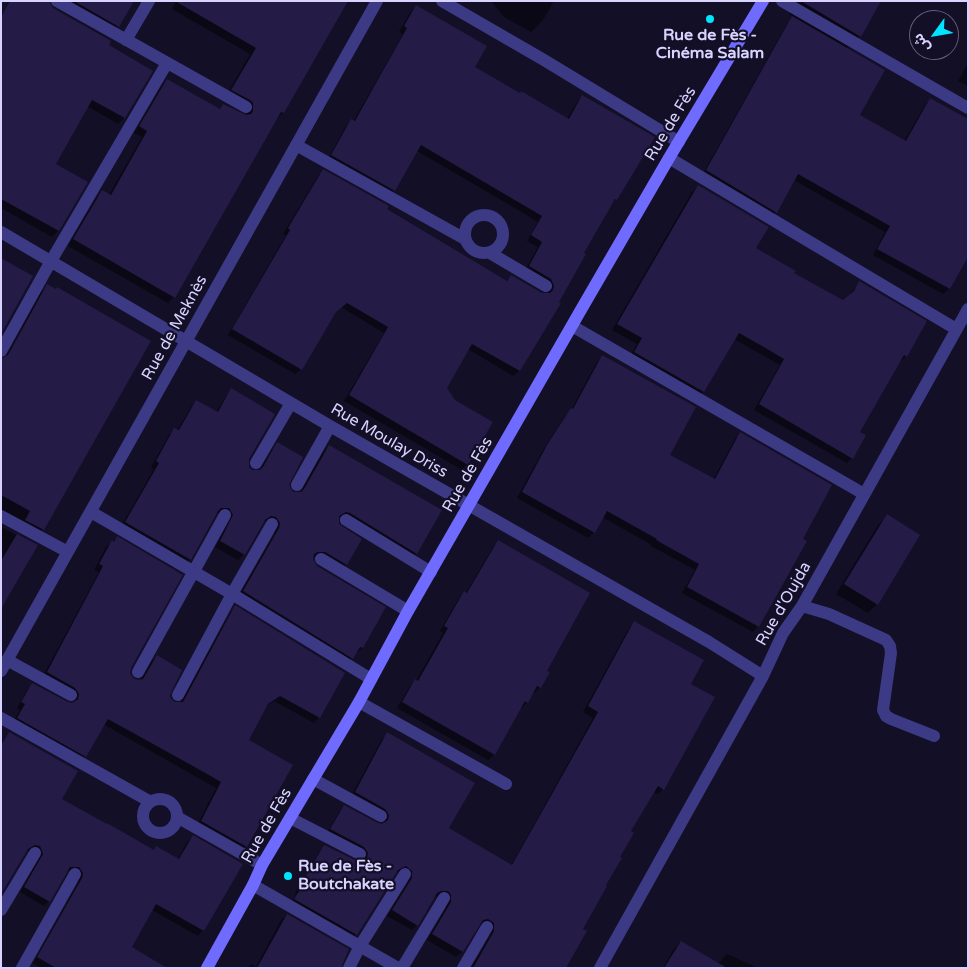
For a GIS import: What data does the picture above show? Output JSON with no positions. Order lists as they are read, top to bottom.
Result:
{
  "streets": {
    "street": [
      "Rue de Fès",
      "Rue de Meknès",
      "Rue Moulay Driss",
      "Rue d'Oujda"
    ]
  },
  "crossings": [
    ["Rue de Fès", "Rue Moulay Driss"],
    ["Rue de Meknès", "Rue Moulay Driss"],
    ["Rue Moulay Driss", "Rue d'Oujda"]
  ],
  "places": ["Rue de Fès - Cinéma Salam", "Rue de Fès - Boutchakate"],
  "north": "bottom left"
}
